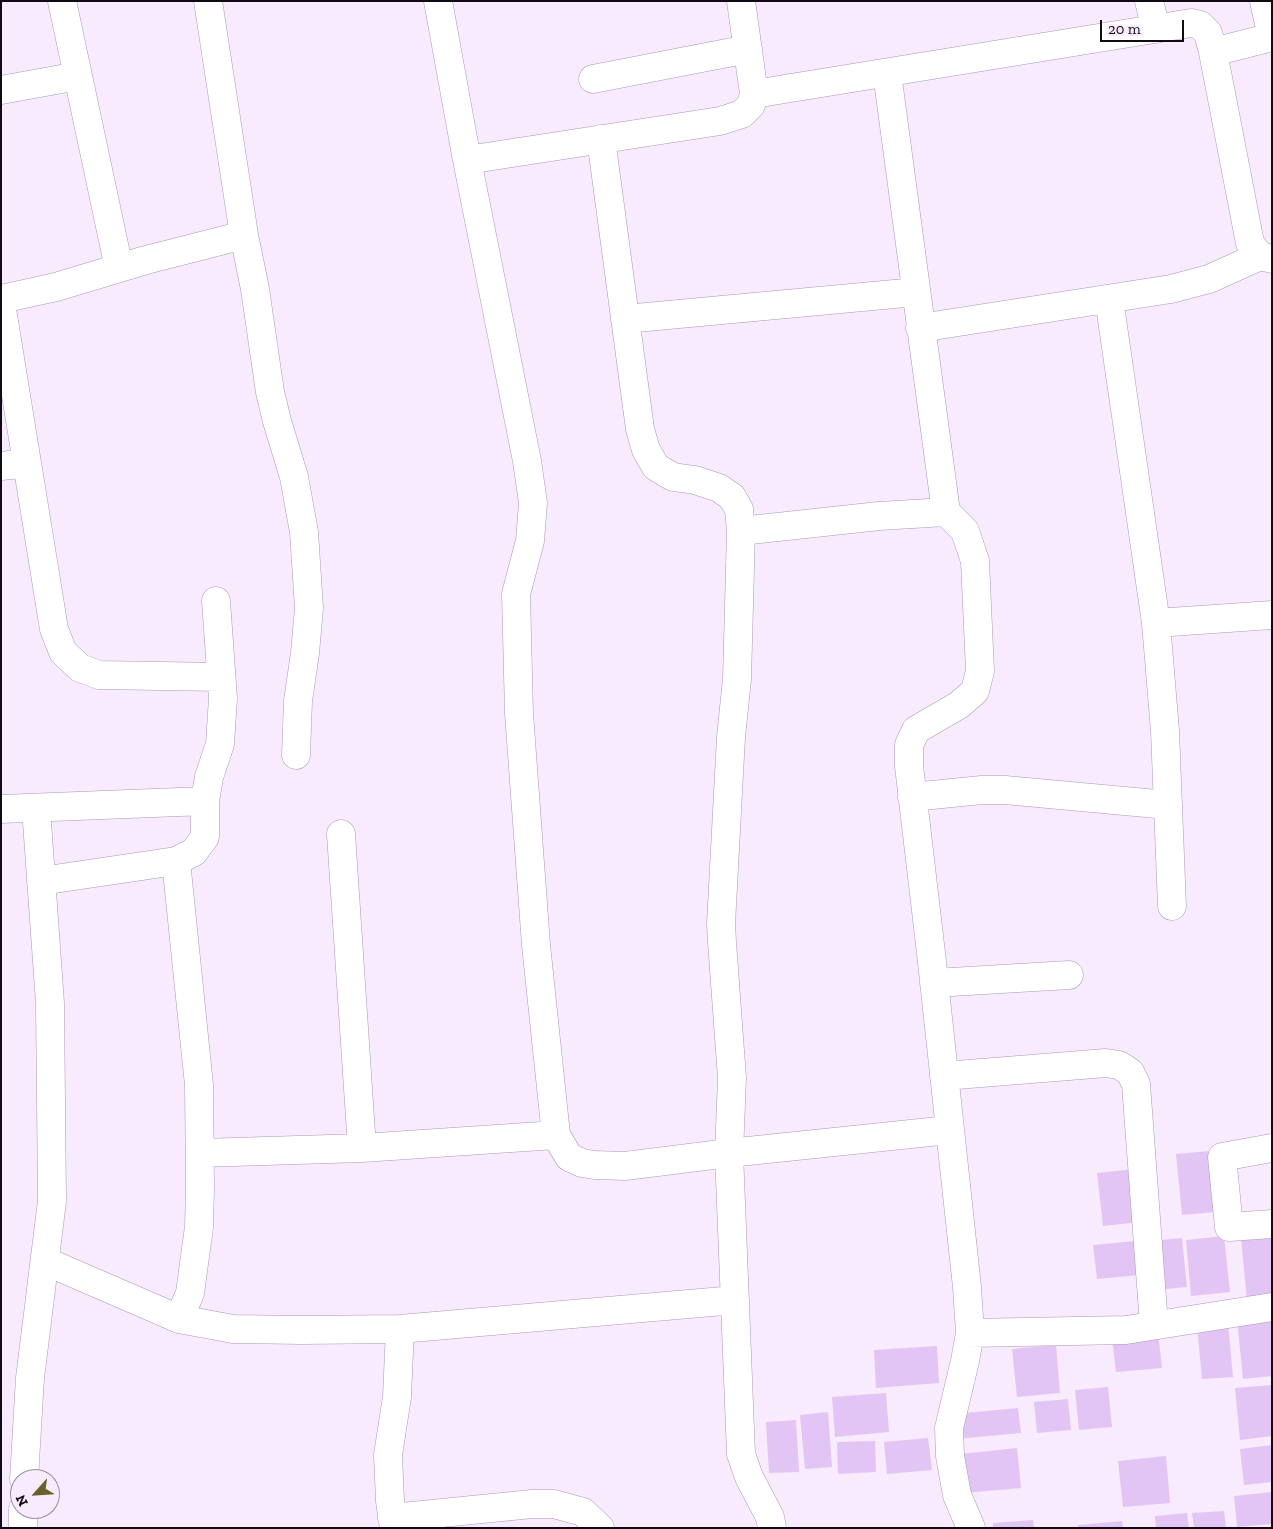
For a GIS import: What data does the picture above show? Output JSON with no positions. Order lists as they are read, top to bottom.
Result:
{
  "scale_bar": "20 m",
  "north": "bottom left"
}
